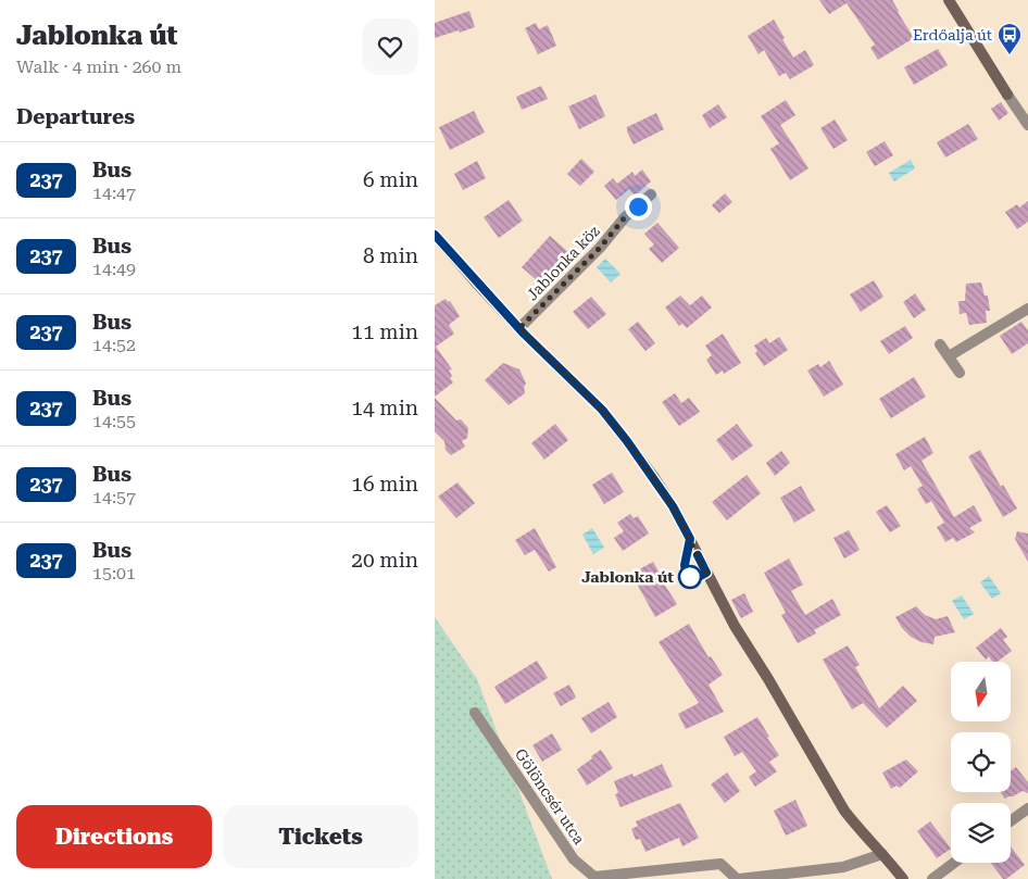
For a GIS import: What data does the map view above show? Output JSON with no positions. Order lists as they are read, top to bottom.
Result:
{
  "streets": {
    "street": ["Jablonka köz", "Gölöncsér utca"]
  },
  "places": {
    "bus stop": ["Erdőalja út"],
    "other": ["Jablonka út"]
  },
  "lines": ["bus line 237"],
  "north": "bottom",
  "page": {
    "heading": [
      ["Jablonka út", "Walk · 4 min · 260 m"],
      "Departures"
    ],
    "list": [
      {
        "mark": "237",
        "name": "Bus",
        "note": "14:47",
        "value": "6 min"
      },
      {
        "mark": "237",
        "name": "Bus",
        "note": "14:49",
        "value": "8 min"
      },
      {
        "mark": "237",
        "name": "Bus",
        "note": "14:52",
        "value": "11 min"
      },
      {
        "mark": "237",
        "name": "Bus",
        "note": "14:55",
        "value": "14 min"
      },
      {
        "mark": "237",
        "name": "Bus",
        "note": "14:57",
        "value": "16 min"
      },
      {
        "mark": "237",
        "name": "Bus",
        "note": "15:01",
        "value": "20 min"
      }
    ],
    "buttons": ["Directions", "Tickets"]
  }
}
